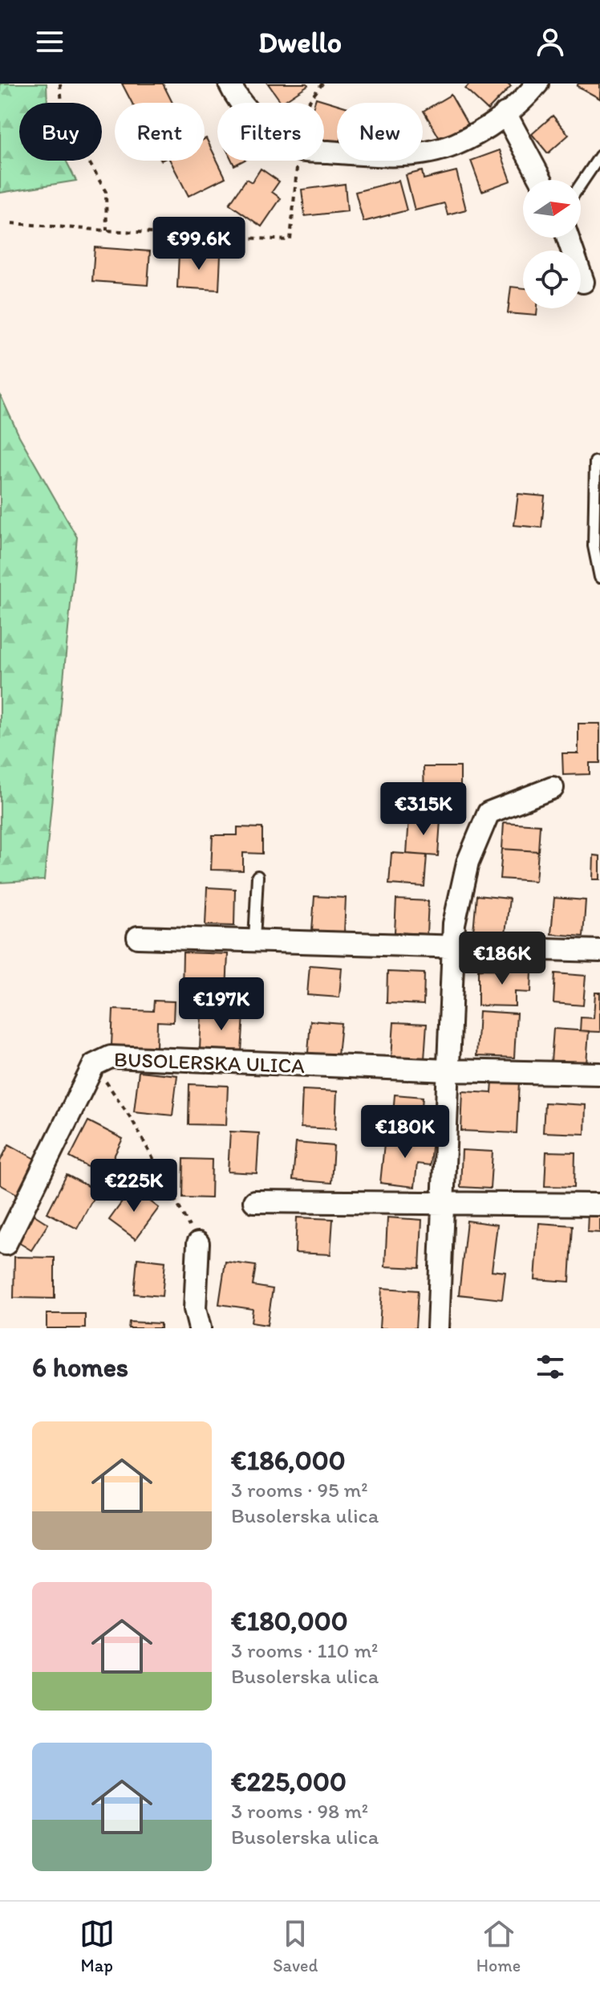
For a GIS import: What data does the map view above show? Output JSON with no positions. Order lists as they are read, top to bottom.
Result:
{
  "streets": {
    "street": ["BUSOLERSKA ULICA"]
  },
  "north": "right",
  "page": {
    "header": "Dwello",
    "chip": [
      "Buy",
      "Rent",
      "Filters",
      "New"
    ],
    "price": [
      "€99.6K",
      "€315K",
      "€186K",
      "€197K",
      "€180K",
      "€225K"
    ],
    "heading": "6 homes",
    "list": [
      {
        "name": "€186,000",
        "note": "3 rooms · 95 m² · Busolerska ulica"
      },
      {
        "name": "€180,000",
        "note": "3 rooms · 110 m² · Busolerska ulica"
      },
      {
        "name": "€225,000",
        "note": "3 rooms · 98 m² · Busolerska ulica"
      }
    ],
    "tabs": ["Map", "Saved", "Home"]
  }
}
